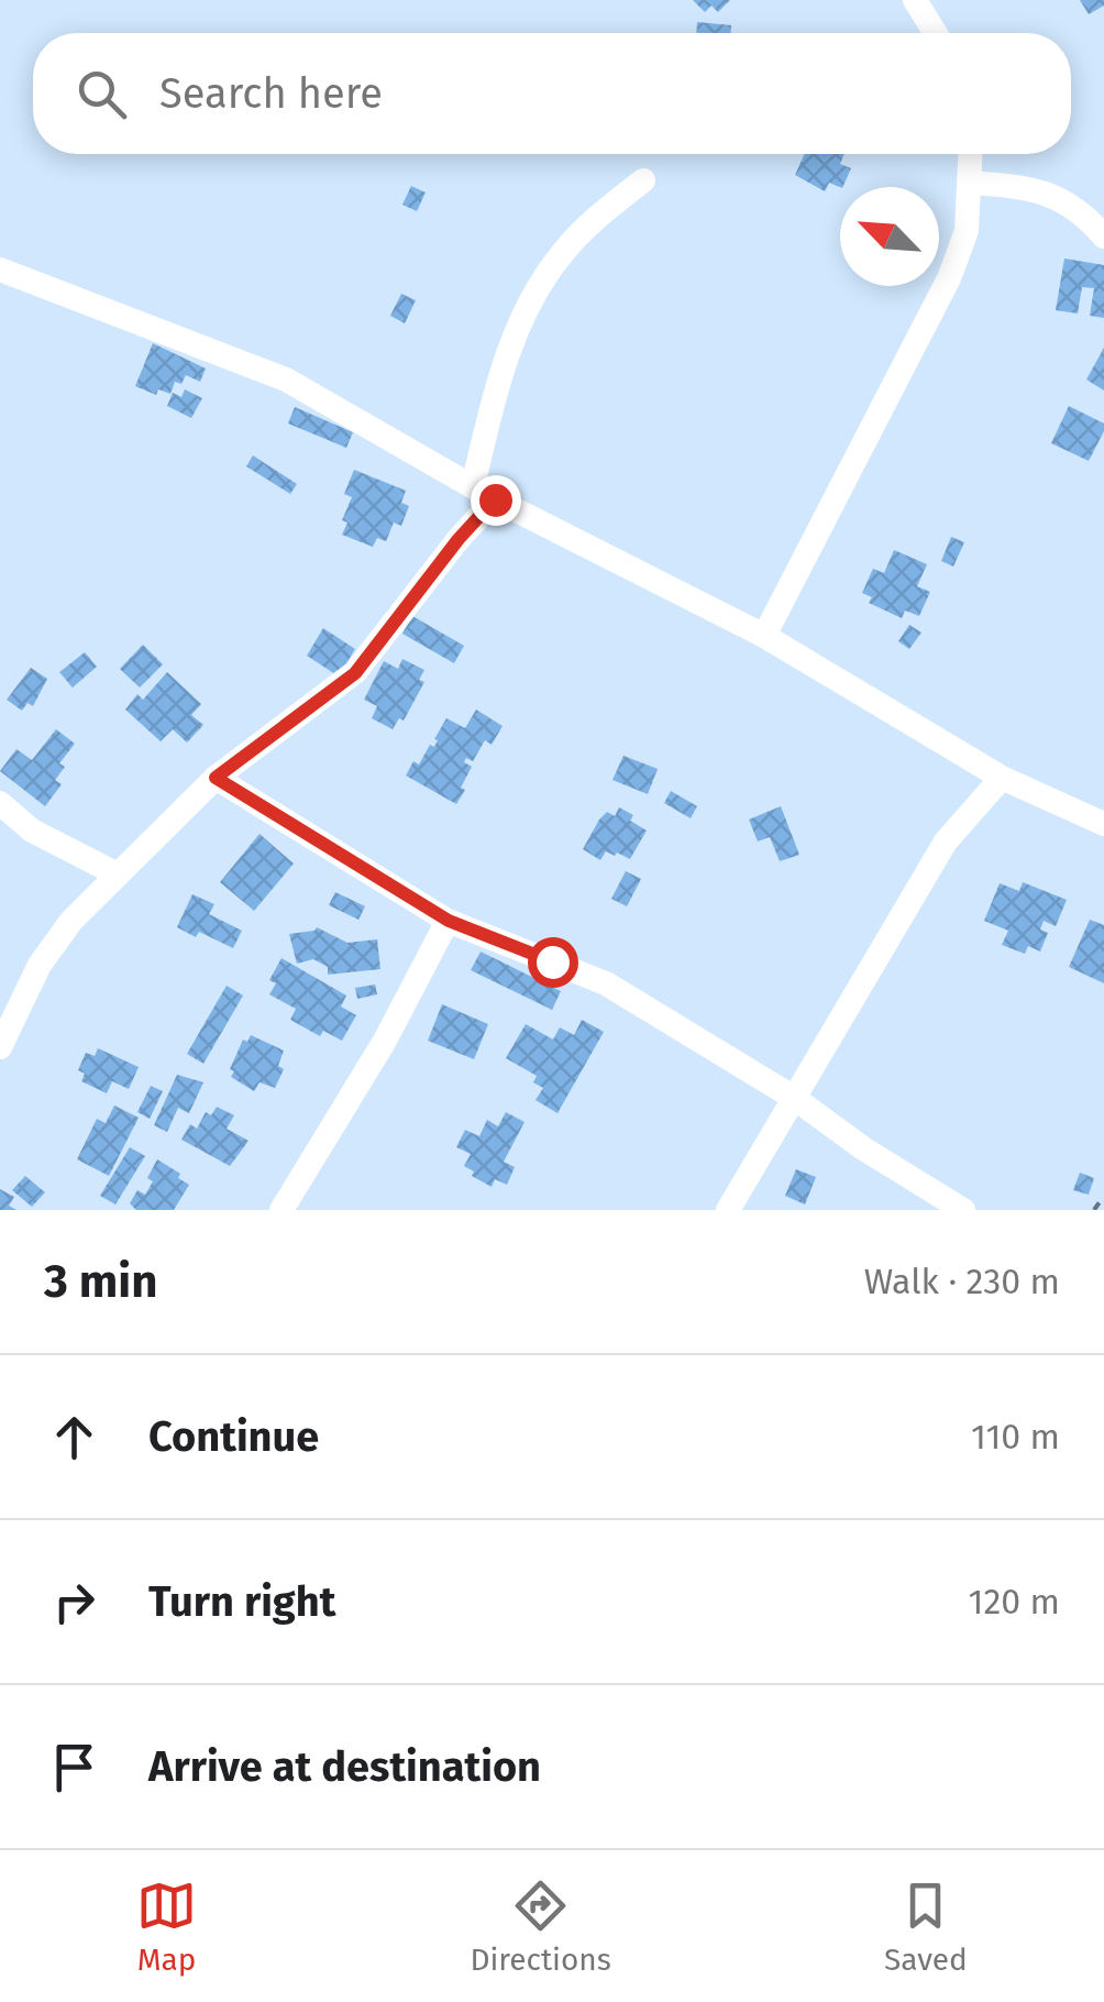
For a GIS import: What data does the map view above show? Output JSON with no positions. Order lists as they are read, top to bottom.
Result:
{
  "north": "top left",
  "page": {
    "search": "Search here",
    "heading": ["3 min", "Walk · 230 m"],
    "list": [
      ["Continue", "110 m"],
      ["Turn right", "120 m"],
      "Arrive at destination"
    ],
    "nav": ["Map", "Directions", "Saved"]
  }
}
